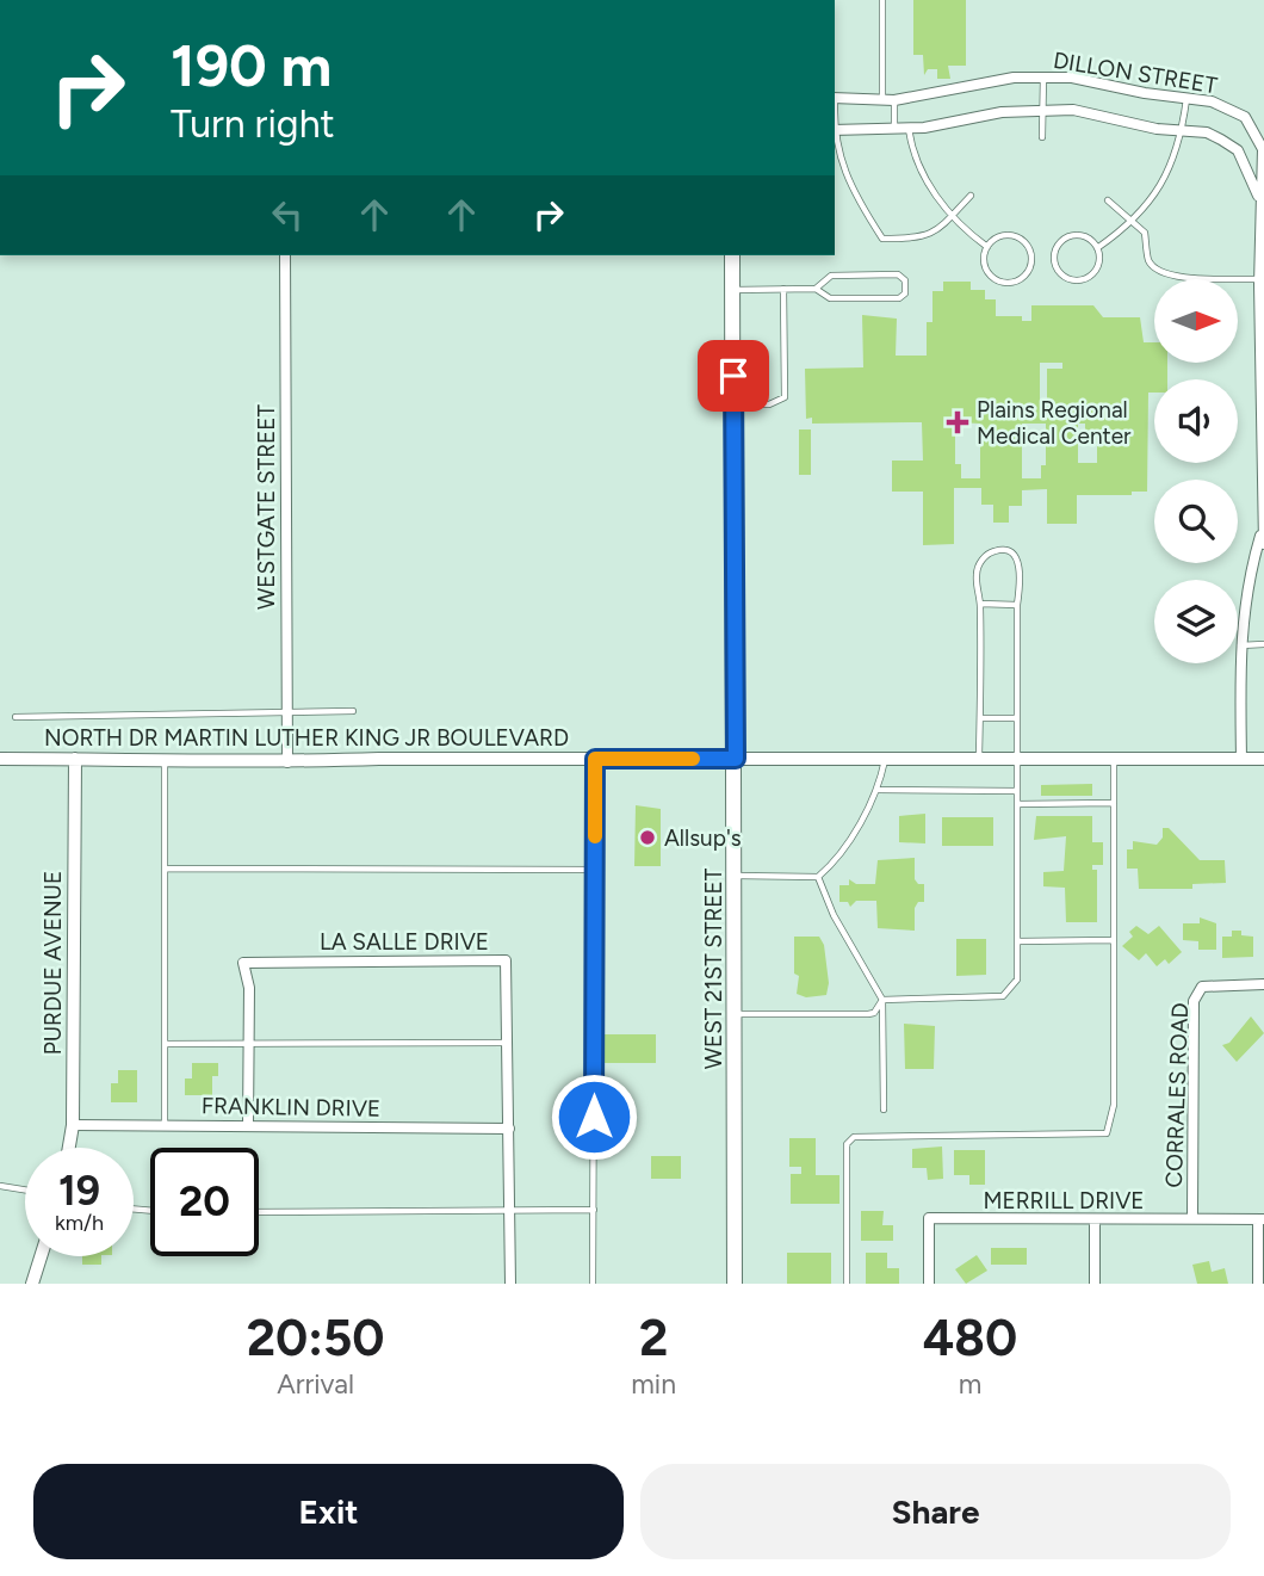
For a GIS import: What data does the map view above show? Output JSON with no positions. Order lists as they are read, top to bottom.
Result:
{
  "streets": {
    "main road": ["WEST 21ST STREET"],
    "street": [
      "DILLON STREET",
      "WESTGATE STREET",
      "NORTH DR MARTIN LUTHER KING JR BOULEVARD",
      "LA SALLE DRIVE",
      "PURDUE AVENUE",
      "CORRALES ROAD",
      "FRANKLIN DRIVE",
      "MERRILL DRIVE"
    ]
  },
  "crossings": [
    ["DILLON STREET", "NORTH DR MARTIN LUTHER KING JR BOULEVARD"],
    ["WESTGATE STREET", "NORTH DR MARTIN LUTHER KING JR BOULEVARD"],
    ["NORTH DR MARTIN LUTHER KING JR BOULEVARD", "PURDUE AVENUE"],
    ["NORTH DR MARTIN LUTHER KING JR BOULEVARD", "WEST 21ST STREET"],
    ["LA SALLE DRIVE", "FRANKLIN DRIVE"],
    ["PURDUE AVENUE", "FRANKLIN DRIVE"],
    ["CORRALES ROAD", "MERRILL DRIVE"]
  ],
  "places": {
    "health": ["Plains Regional Medical Center"],
    "other": ["Allsup's"]
  },
  "north": "right",
  "page": {
    "turn": ["190 m", "Turn right"],
    "speed": "19 km/h",
    "limit": "20",
    "eta": [
      "20:50",
      "Arrival",
      "2",
      "min",
      "480",
      "m"
    ],
    "buttons": ["Exit", "Share"]
  }
}
